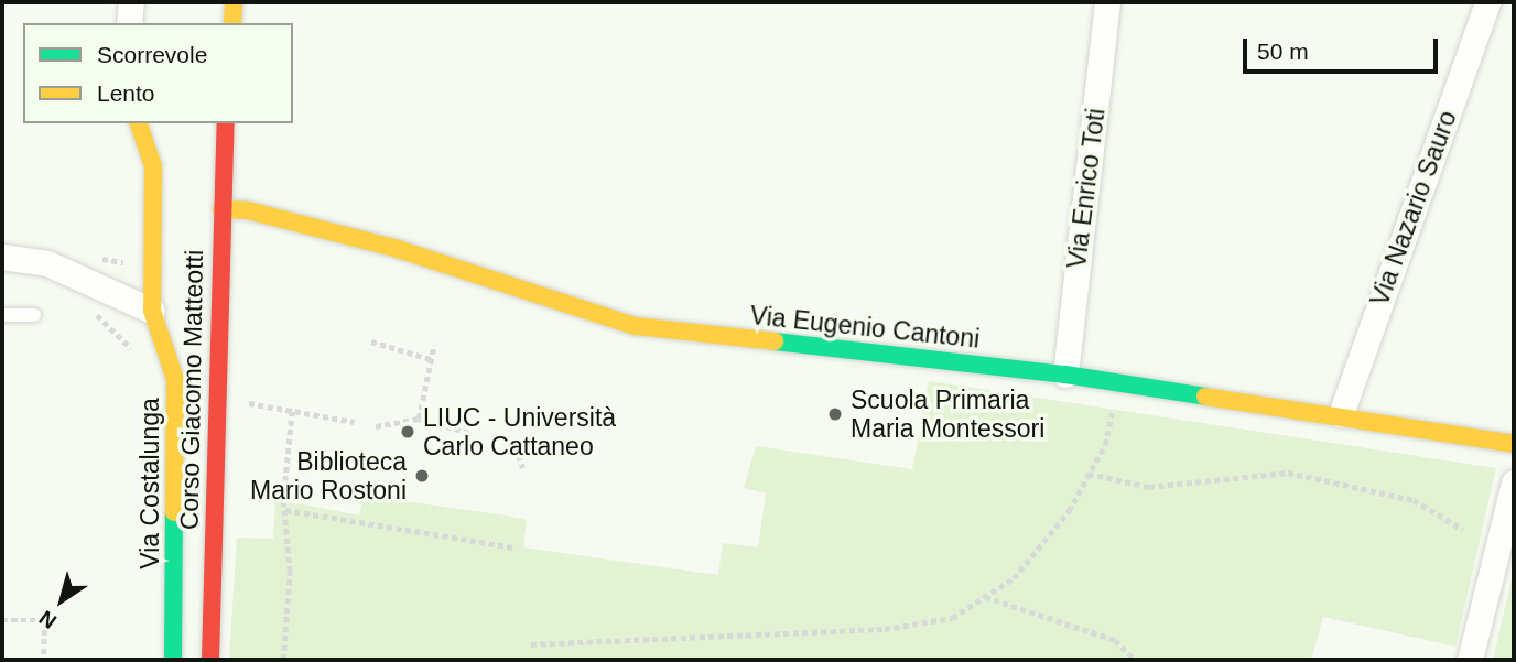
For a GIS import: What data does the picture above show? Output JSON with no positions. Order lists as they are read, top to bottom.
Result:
{
  "streets": {
    "street": [
      "Via Enrico Toti",
      "Via Nazario Sauro",
      "Via Eugenio Cantoni",
      "Corso Giacomo Matteotti",
      "Via Costalunga"
    ]
  },
  "crossings": [
    ["Via Enrico Toti", "Via Eugenio Cantoni"],
    ["Via Nazario Sauro", "Via Eugenio Cantoni"],
    ["Via Eugenio Cantoni", "Corso Giacomo Matteotti"]
  ],
  "places": ["Scuola Primaria Maria Montessori", "LIUC - Università Carlo Cattaneo", "Biblioteca Mario Rostoni"],
  "legend": ["Scorrevole", "Lento"],
  "scale_bar": "50 m",
  "north": "bottom left"
}
